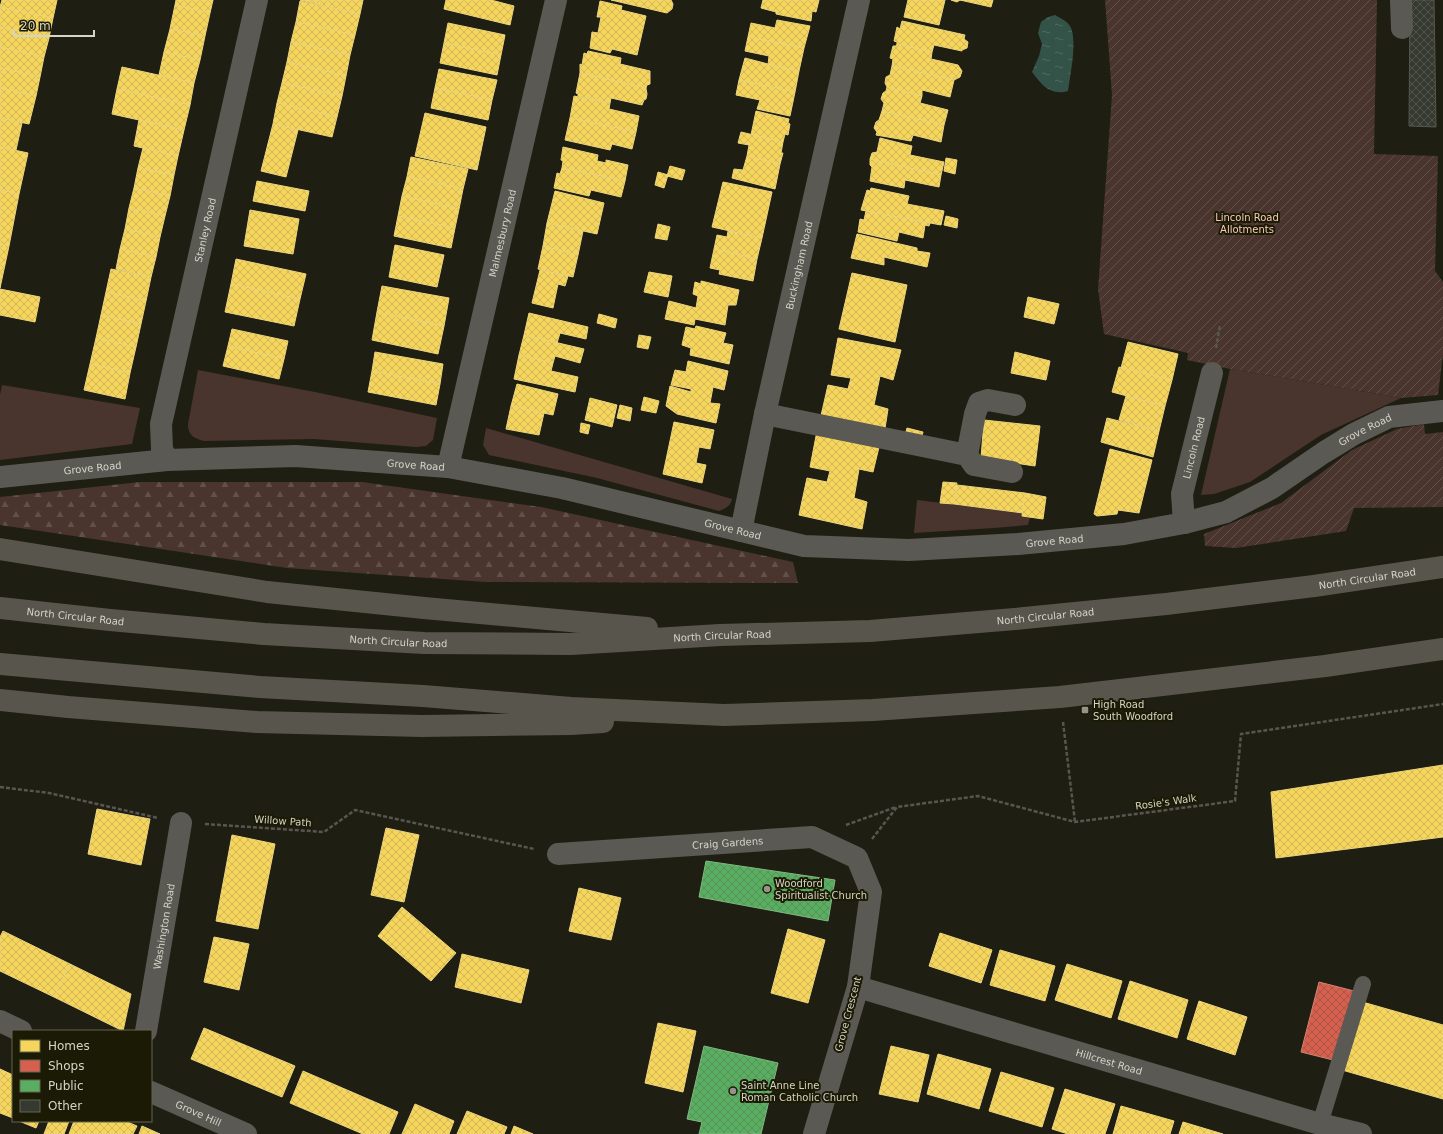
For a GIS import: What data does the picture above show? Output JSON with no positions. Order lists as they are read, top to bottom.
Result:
{
  "streets": {
    "highway": ["North Circular Road"],
    "street": [
      "Stanley Road",
      "Malmesbury Road",
      "Buckingham Road",
      "Grove Road",
      "Lincoln Road",
      "Craig Gardens",
      "Washington Road",
      "Grove Crescent",
      "Hillcrest Road",
      "Grove Hill"
    ],
    "path": ["Rosie's Walk", "Willow Path"]
  },
  "crossings": [
    ["Stanley Road", "Grove Road"],
    ["Malmesbury Road", "Grove Road"],
    ["Buckingham Road", "Grove Road"],
    ["Grove Road", "Lincoln Road"],
    ["Rosie's Walk", "Craig Gardens"],
    ["Willow Path", "Craig Gardens"],
    ["Willow Path", "Washington Road"],
    ["Craig Gardens", "Grove Crescent"],
    ["Grove Crescent", "Hillcrest Road"]
  ],
  "parks": ["Lincoln Road Allotments"],
  "places": {
    "transit": ["High Road South Woodford"],
    "other": ["Woodford Spiritualist Church", "Saint Anne Line Roman Catholic Church"]
  },
  "legend": [
    "Homes",
    "Shops",
    "Public",
    "Other"
  ],
  "scale_bar": "20 m"
}
